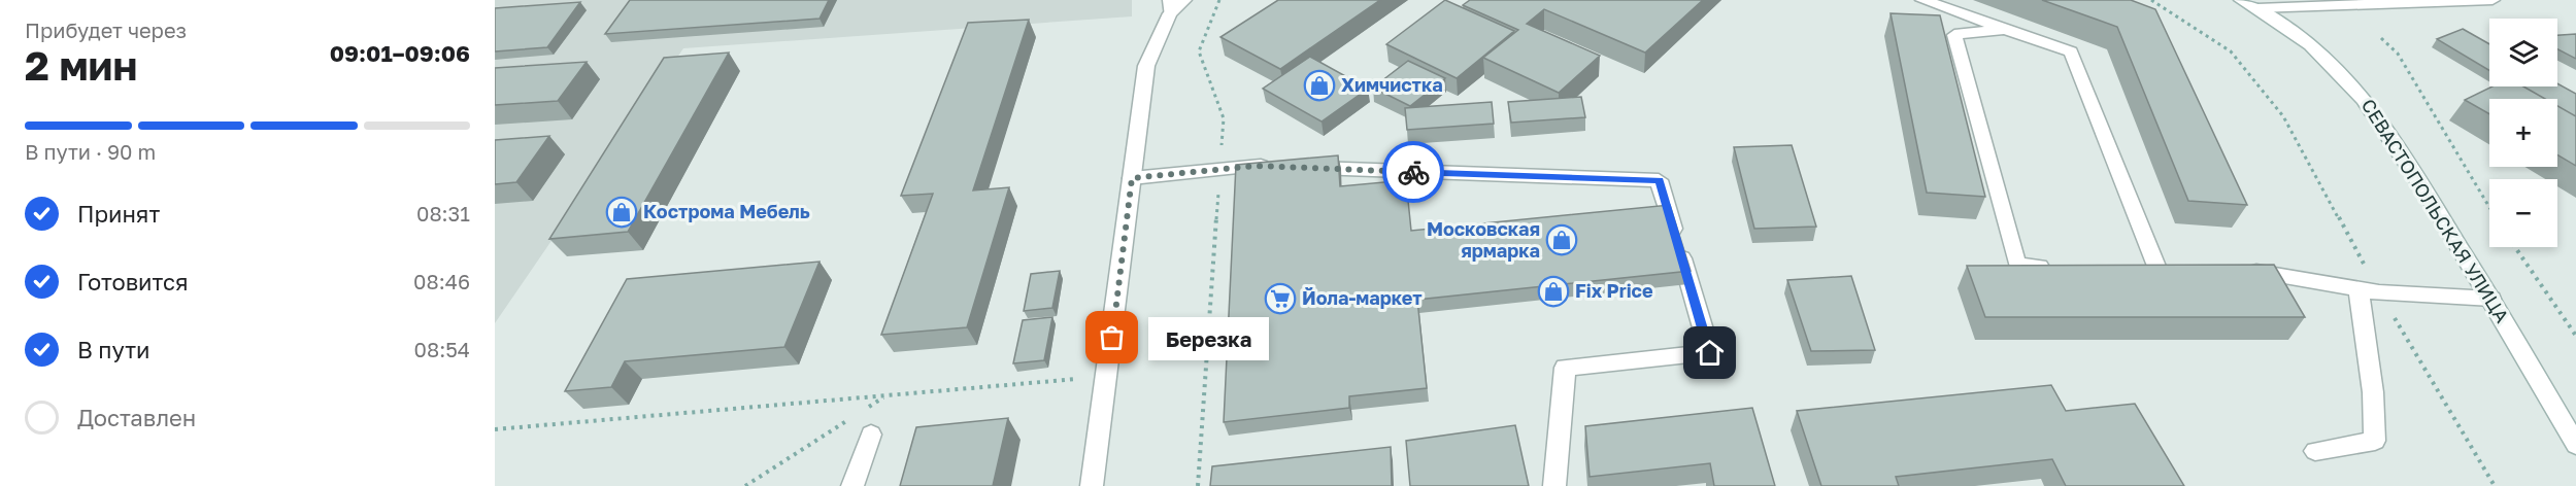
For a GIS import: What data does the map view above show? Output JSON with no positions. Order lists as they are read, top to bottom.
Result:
{
  "streets": {
    "street": ["СЕВАСТОПОЛЬСКАЯ УЛИЦА"]
  },
  "places": {
    "shop": [
      "Химчистка",
      "Кострома Мебель",
      "Московская ярмарка",
      "Fix Price"
    ],
    "supermarket": ["Йола-маркет"],
    "other": ["Березка"]
  },
  "page": {
    "heading": ["2 мин", "Прибудет через", "09:01–09:06"],
    "map_buttons": ["+", "−"],
    "bar": "В пути · 90 m",
    "list": [
      ["Принят", "08:31"],
      ["Готовится", "08:46"],
      ["В пути", "08:54"],
      "Доставлен"
    ],
    "bubble": "Березка"
  }
}
